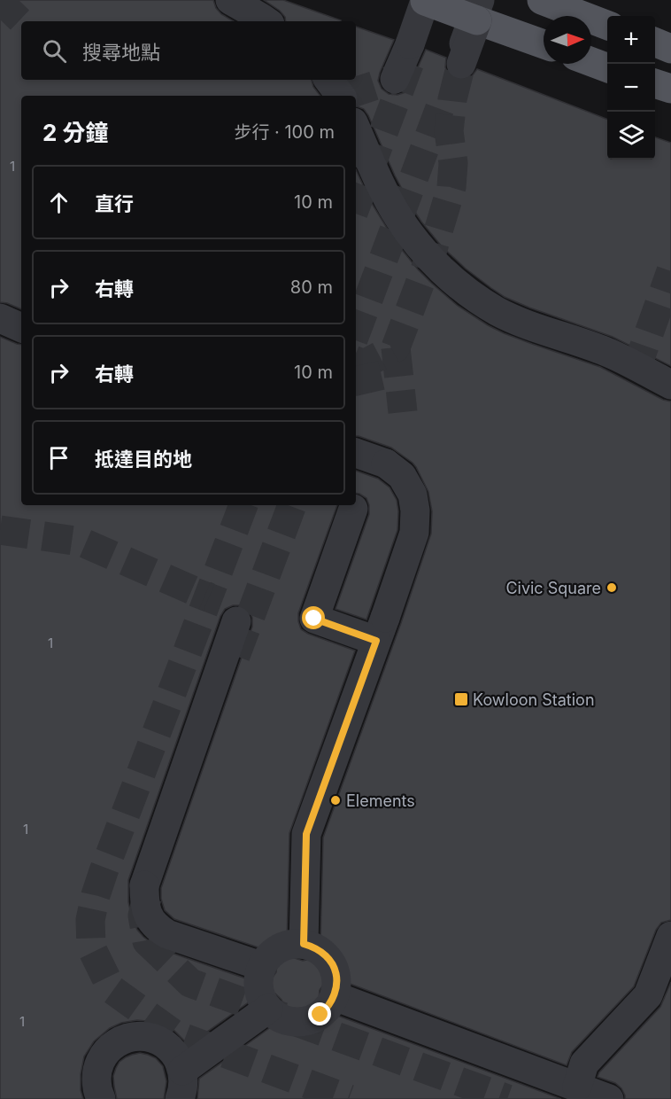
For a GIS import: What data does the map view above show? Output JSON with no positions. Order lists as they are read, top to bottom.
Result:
{
  "places": {
    "other": ["Civic Square", "Elements"],
    "transit": ["Kowloon Station"]
  },
  "house_numbers": [
    "1",
    "1",
    "1",
    "1"
  ],
  "north": "right",
  "page": {
    "map_buttons": ["+", "−"],
    "search": "搜尋地點",
    "heading": ["2 分鐘", "步行 · 100 m"],
    "list": [
      ["直行", "10 m"],
      ["右轉", "80 m"],
      ["右轉", "10 m"],
      "抵達目的地"
    ]
  }
}
